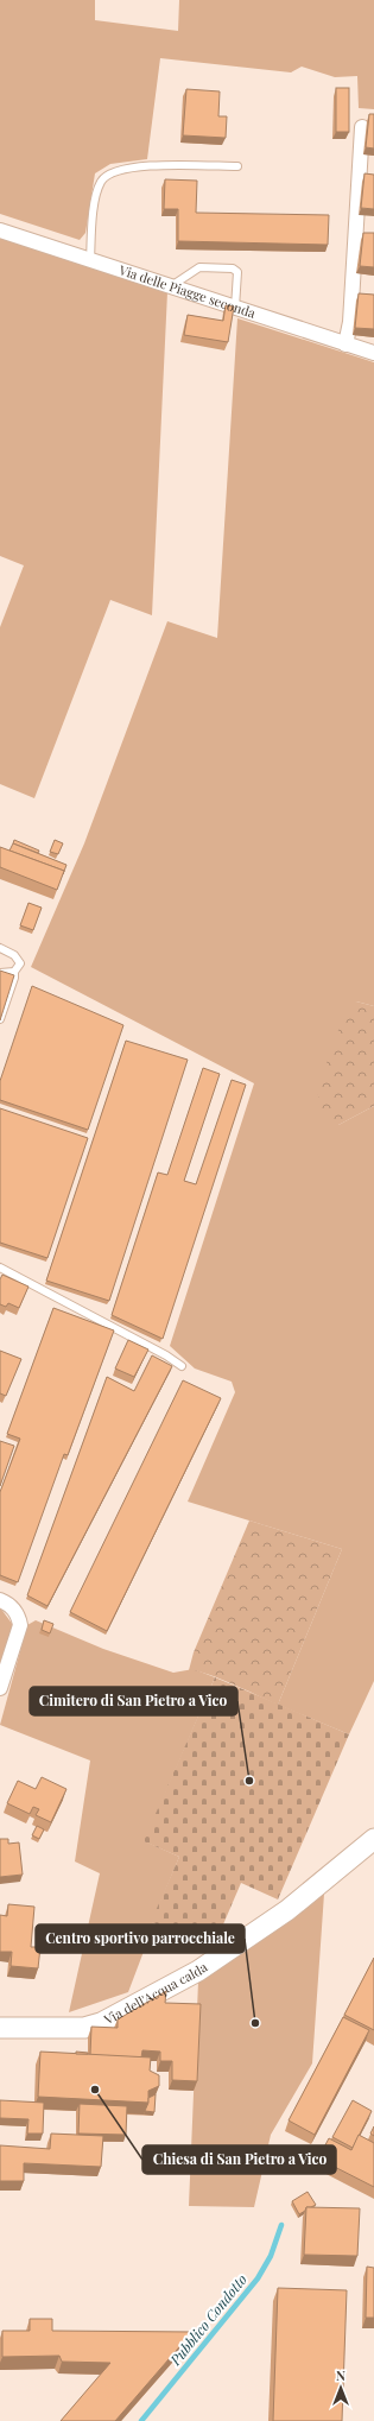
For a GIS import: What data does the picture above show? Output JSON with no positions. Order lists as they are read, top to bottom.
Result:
{
  "streets": {
    "street": ["Via delle Piagge seconda", "Via dell'Acqua calda"]
  },
  "water": ["Pubblico Condotto"],
  "places": ["Cimitero di San Pietro a Vico", "Centro sportivo parrocchiale", "Chiesa di San Pietro a Vico"],
  "north": "top"
}
